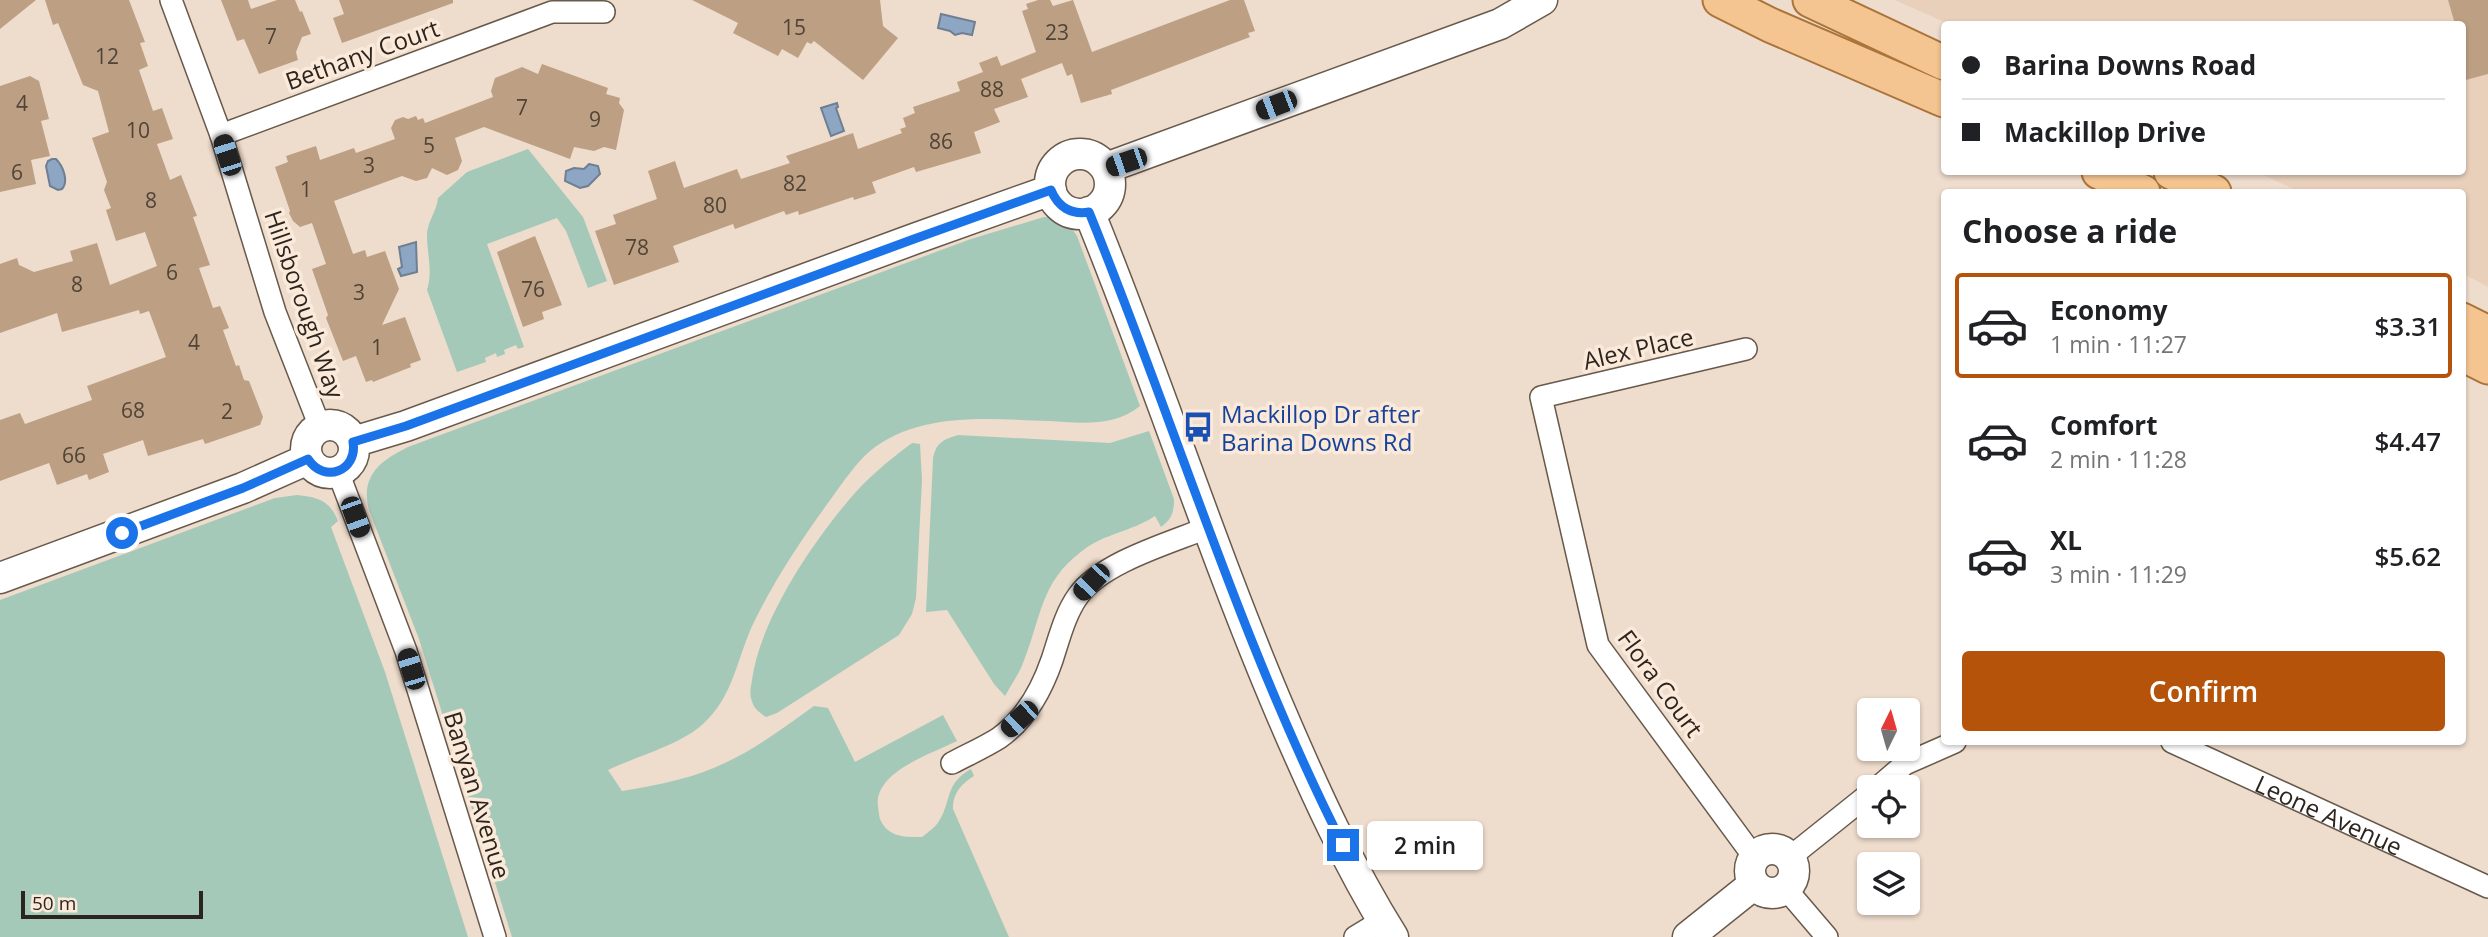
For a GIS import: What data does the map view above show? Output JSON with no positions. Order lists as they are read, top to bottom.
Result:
{
  "streets": {
    "street": [
      "Bethany Court",
      "Hillsborough Way",
      "Alex Place",
      "Flora Court",
      "Banyan Avenue",
      "Leone Avenue"
    ]
  },
  "crossings": [
    ["Bethany Court", "Hillsborough Way"],
    ["Hillsborough Way", "Banyan Avenue"],
    ["Alex Place", "Flora Court"]
  ],
  "places": {
    "bus stop": ["Mackillop Dr after Barina Downs Rd"]
  },
  "house_numbers": [
    "15",
    "23",
    "7",
    "12",
    "88",
    "4",
    "7",
    "9",
    "10",
    "86",
    "5",
    "3",
    "6",
    "82",
    "1",
    "8",
    "80",
    "78",
    "6",
    "8",
    "76",
    "3",
    "4",
    "1",
    "68",
    "2",
    "66"
  ],
  "scale_bar": "50 m",
  "north": "top",
  "page": {
    "banner": ["Barina Downs Road", "Mackillop Drive"],
    "heading": "Choose a ride",
    "list": [
      {
        "name": "Economy",
        "note": "1 min · 11:27",
        "value": "$3.31"
      },
      {
        "name": "Comfort",
        "note": "2 min · 11:28",
        "value": "$4.47"
      },
      {
        "name": "XL",
        "note": "3 min · 11:29",
        "value": "$5.62"
      }
    ],
    "buttons": "Confirm",
    "bubble": "2 min",
    "scale": "50 m"
  }
}
